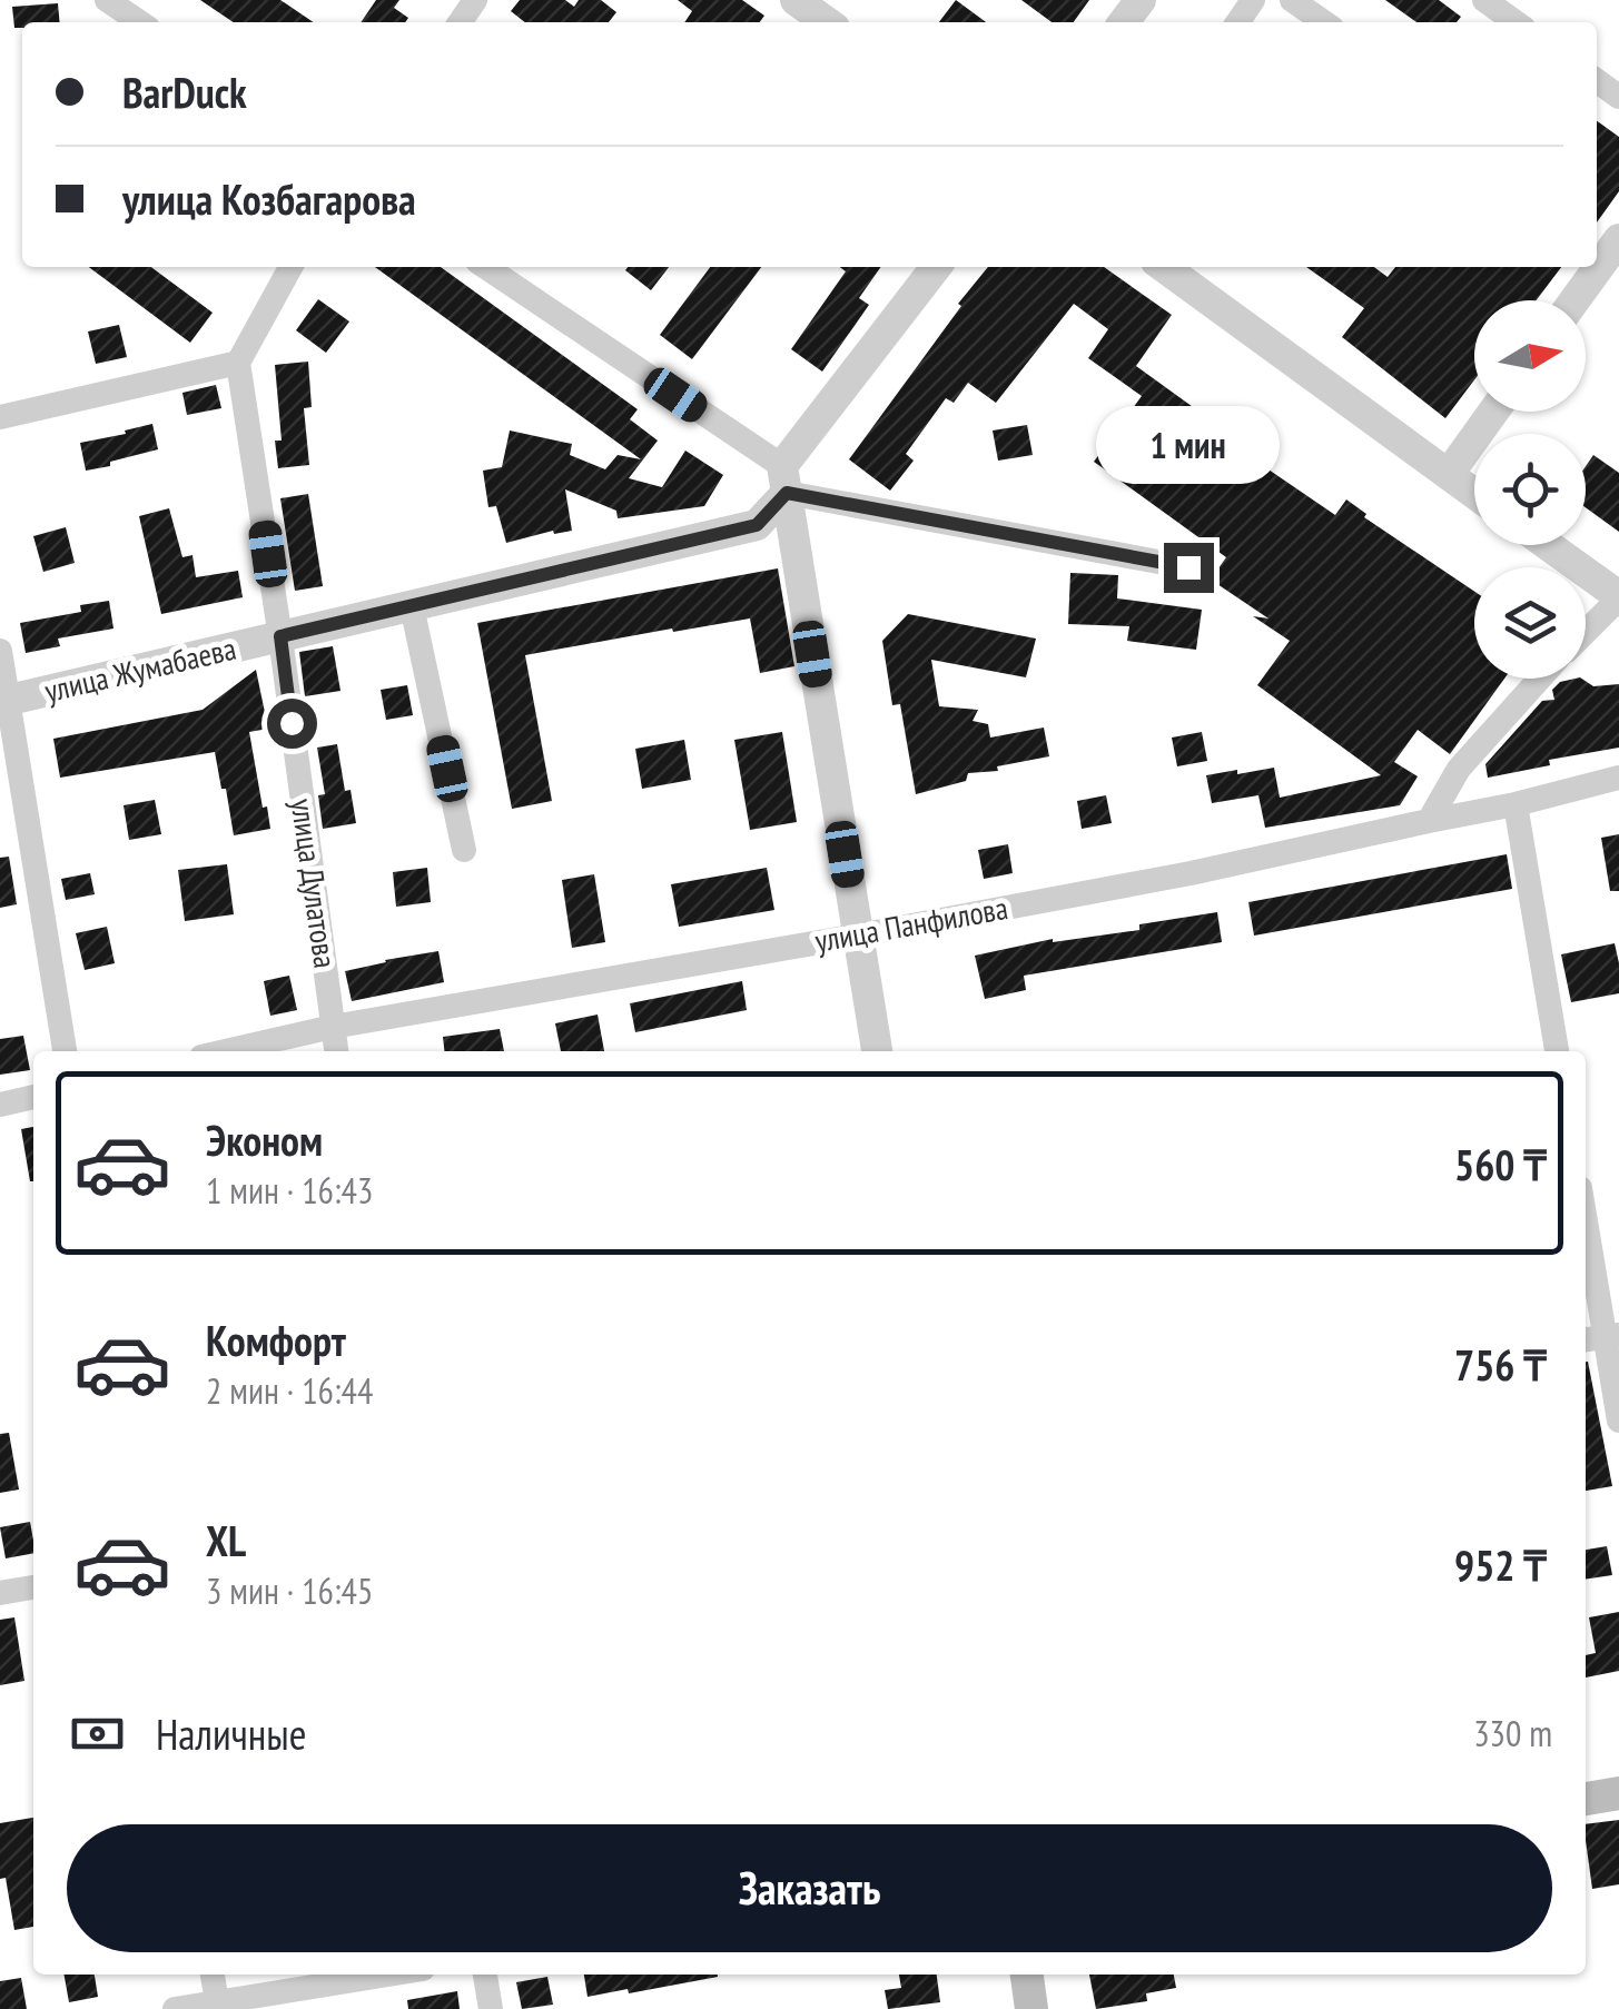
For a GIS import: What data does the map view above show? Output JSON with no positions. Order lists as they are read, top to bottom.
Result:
{
  "streets": {
    "street": ["улица Жумабаева", "улица Дулатова", "улица Панфилова"]
  },
  "crossings": [
    ["улица Жумабаева", "улица Дулатова"],
    ["улица Дулатова", "улица Панфилова"]
  ],
  "north": "right",
  "page": {
    "banner": ["BarDuck", "улица Козбагарова"],
    "bubble": "1 мин",
    "list": [
      {
        "name": "Эконом",
        "note": "1 мин · 16:43",
        "value": "560 ₸"
      },
      {
        "name": "Комфорт",
        "note": "2 мин · 16:44",
        "value": "756 ₸"
      },
      {
        "name": "XL",
        "note": "3 мин · 16:45",
        "value": "952 ₸"
      }
    ],
    "pay": ["Наличные", "330 m"],
    "buttons": "Заказать"
  }
}
